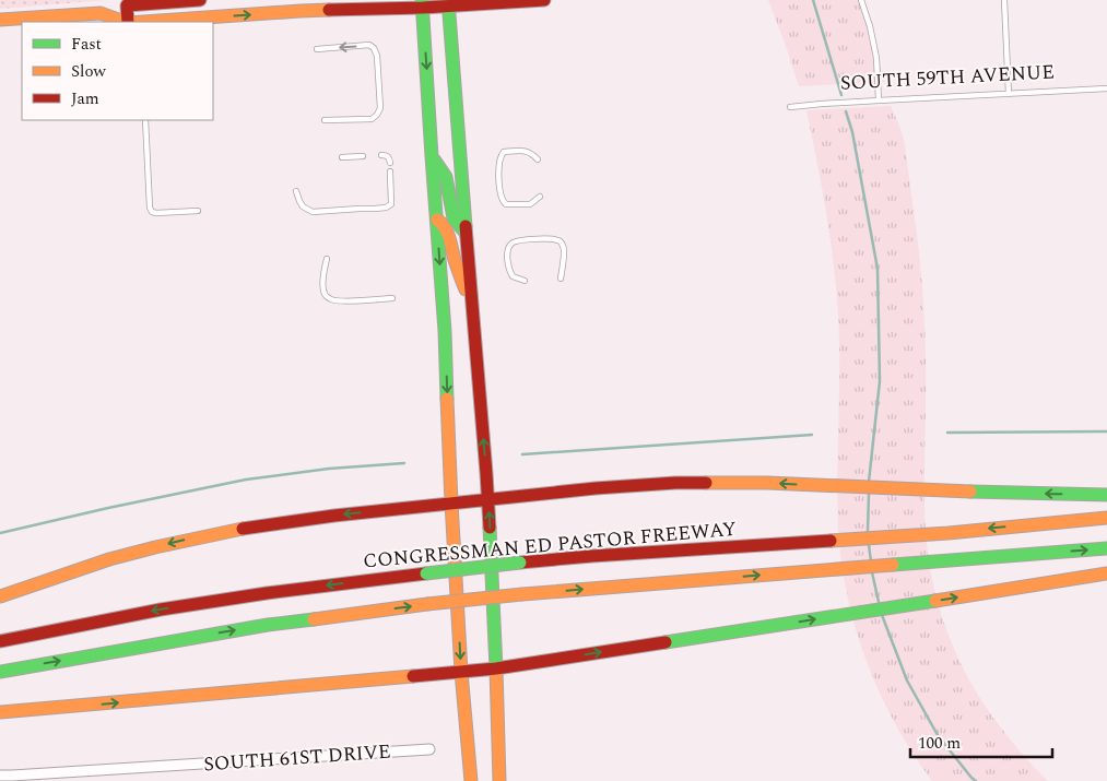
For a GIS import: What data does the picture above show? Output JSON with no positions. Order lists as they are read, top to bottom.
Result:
{
  "streets": {
    "main road": ["CONGRESSMAN ED PASTOR FREEWAY"],
    "street": ["SOUTH 61ST DRIVE"],
    "lane": ["SOUTH 59TH AVENUE"]
  },
  "legend": ["Fast", "Slow", "Jam"],
  "scale_bar": "100 m"
}
